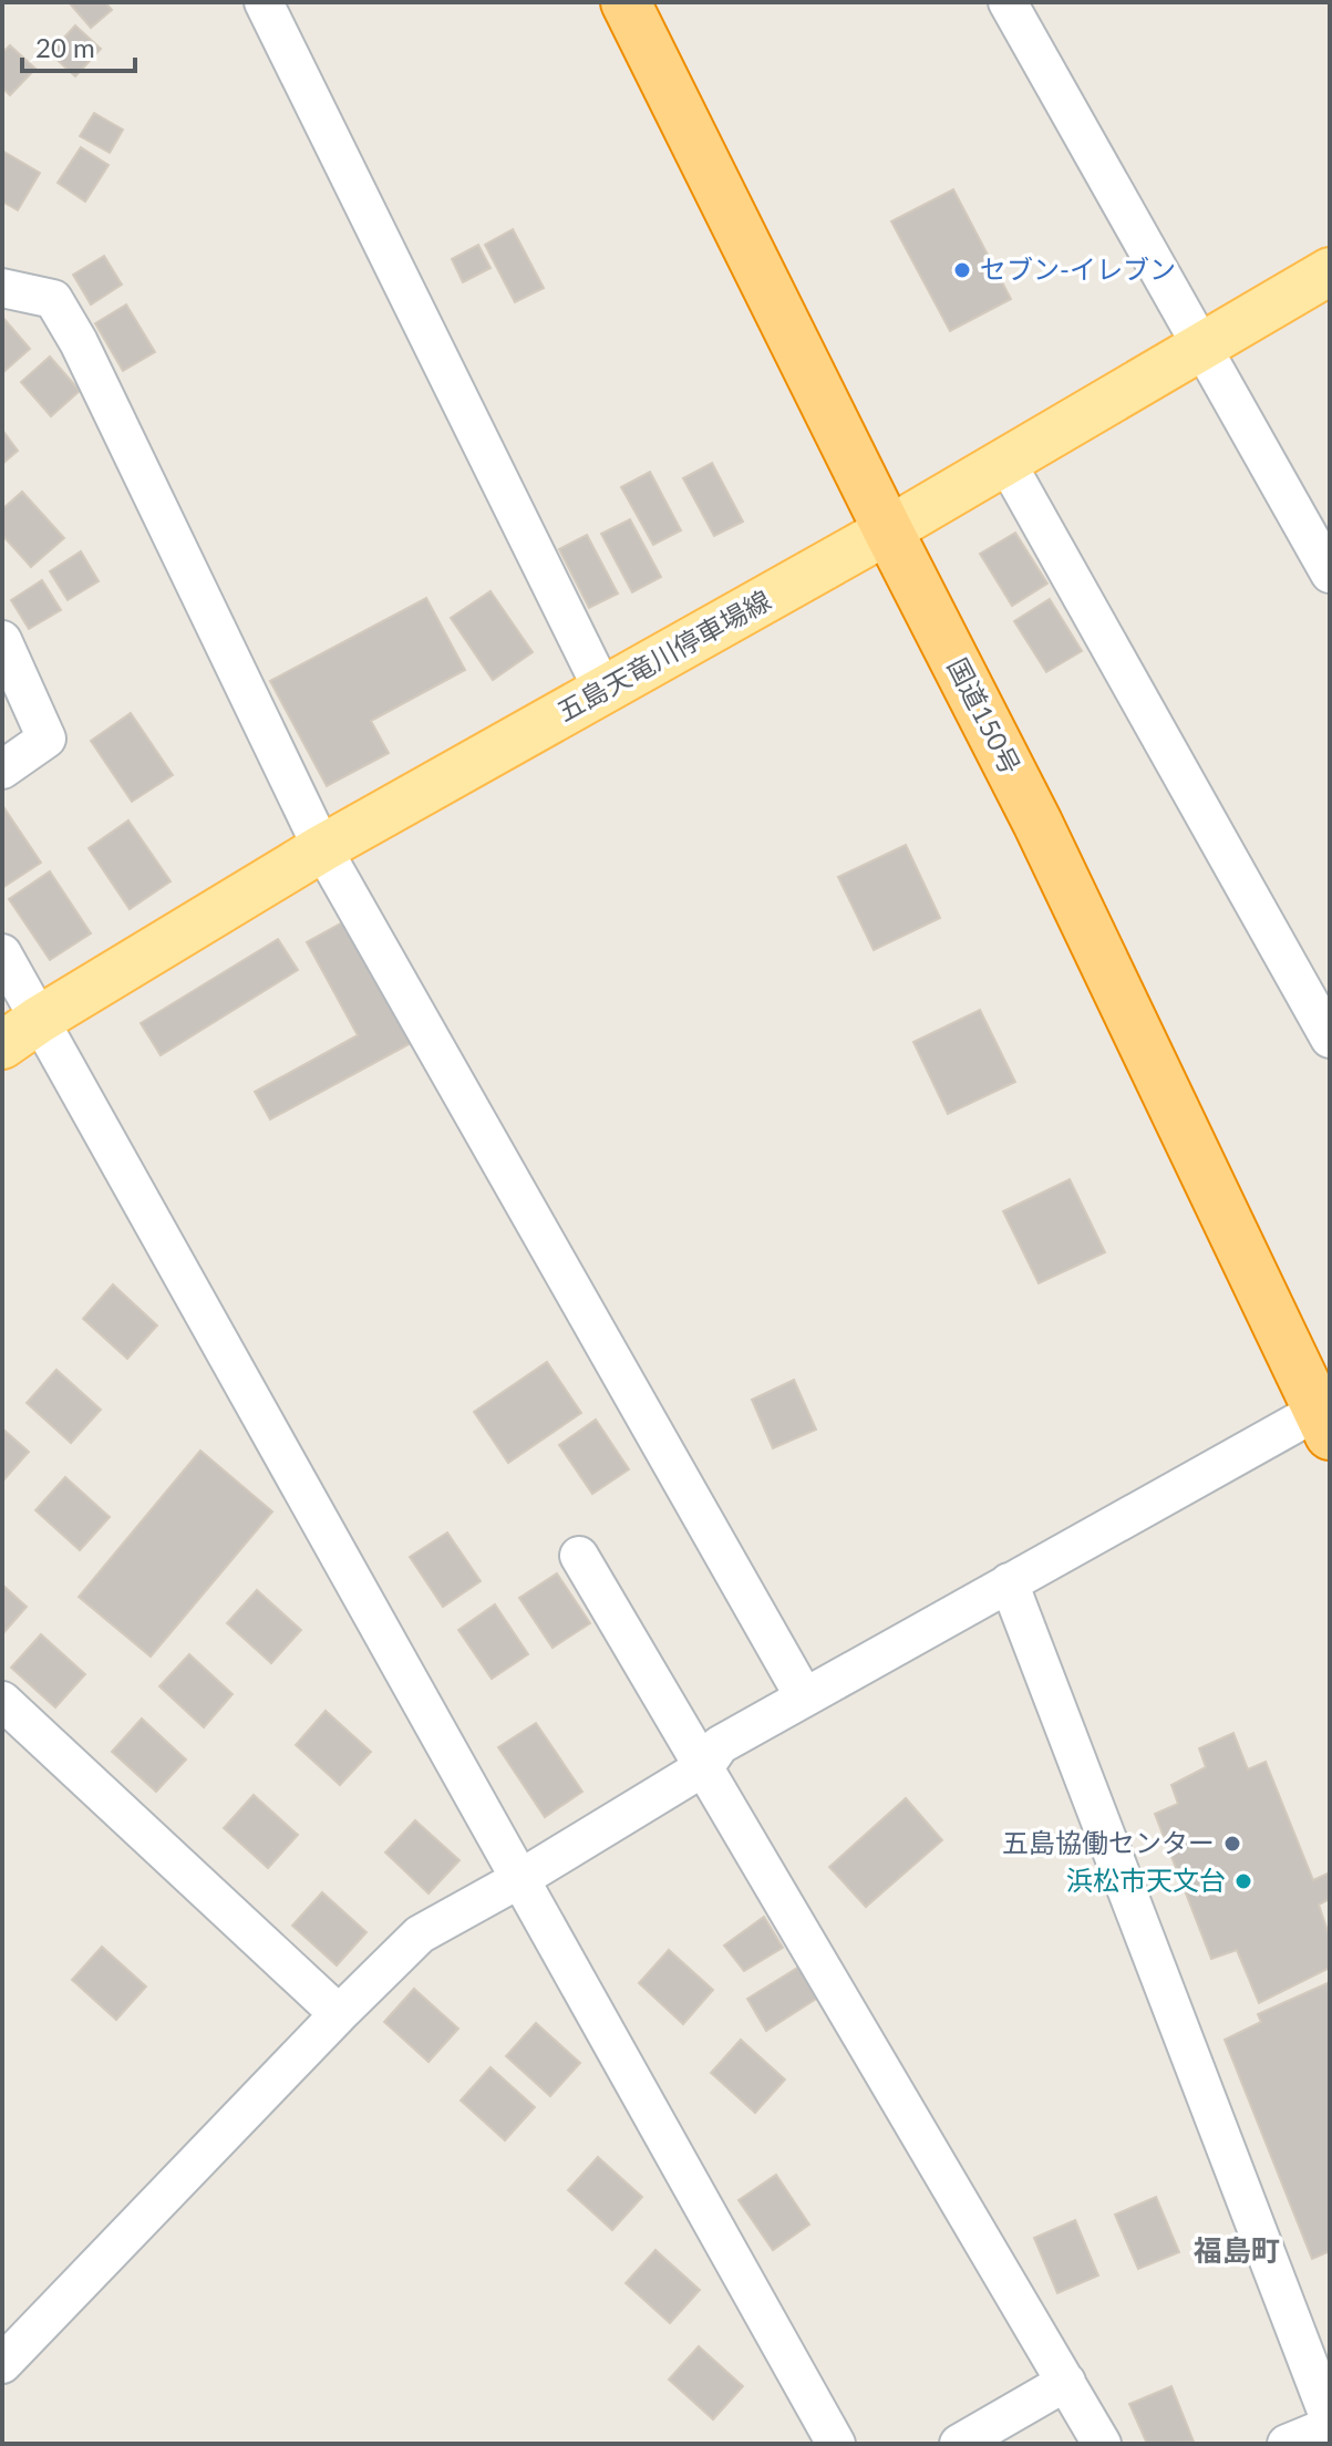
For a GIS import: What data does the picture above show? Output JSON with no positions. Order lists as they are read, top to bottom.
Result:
{
  "streets": {
    "highway": ["国道150号"],
    "main road": ["五島天竜川停車場線"]
  },
  "crossings": [
    ["五島天竜川停車場線", "国道150号"]
  ],
  "districts": ["福島町"],
  "places": ["セブン-イレブン", "五島協働センター", "浜松市天文台"],
  "scale_bar": "20 m"
}
